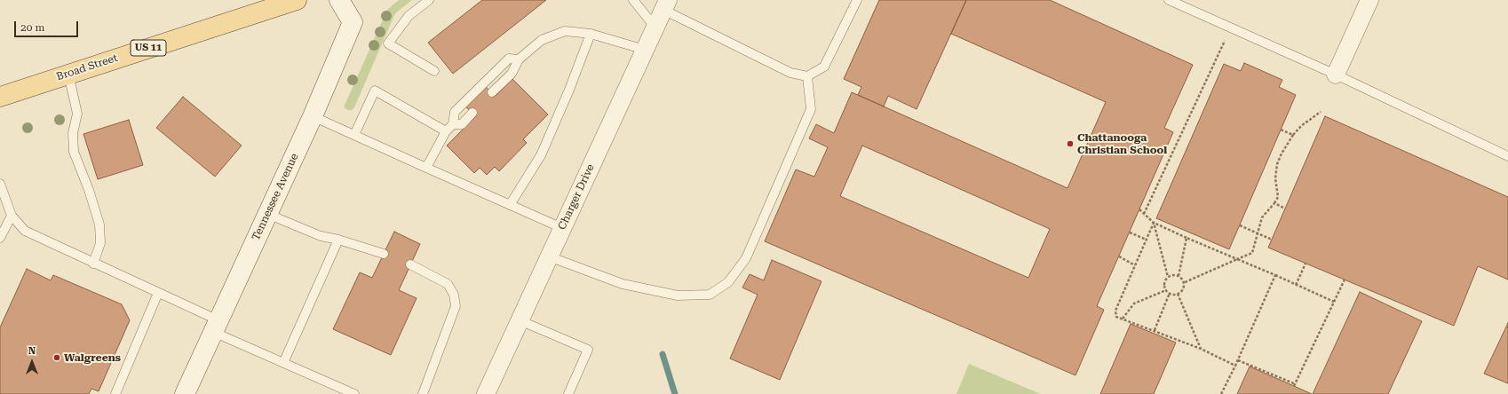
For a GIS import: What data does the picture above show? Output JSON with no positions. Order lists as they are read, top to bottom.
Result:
{
  "streets": {
    "main road": ["US 11", "Broad Street", "Tennessee Avenue"],
    "street": ["Charger Drive"]
  },
  "places": ["Chattanooga Christian School", "Walgreens"],
  "scale_bar": "20 m",
  "north": "top"
}
